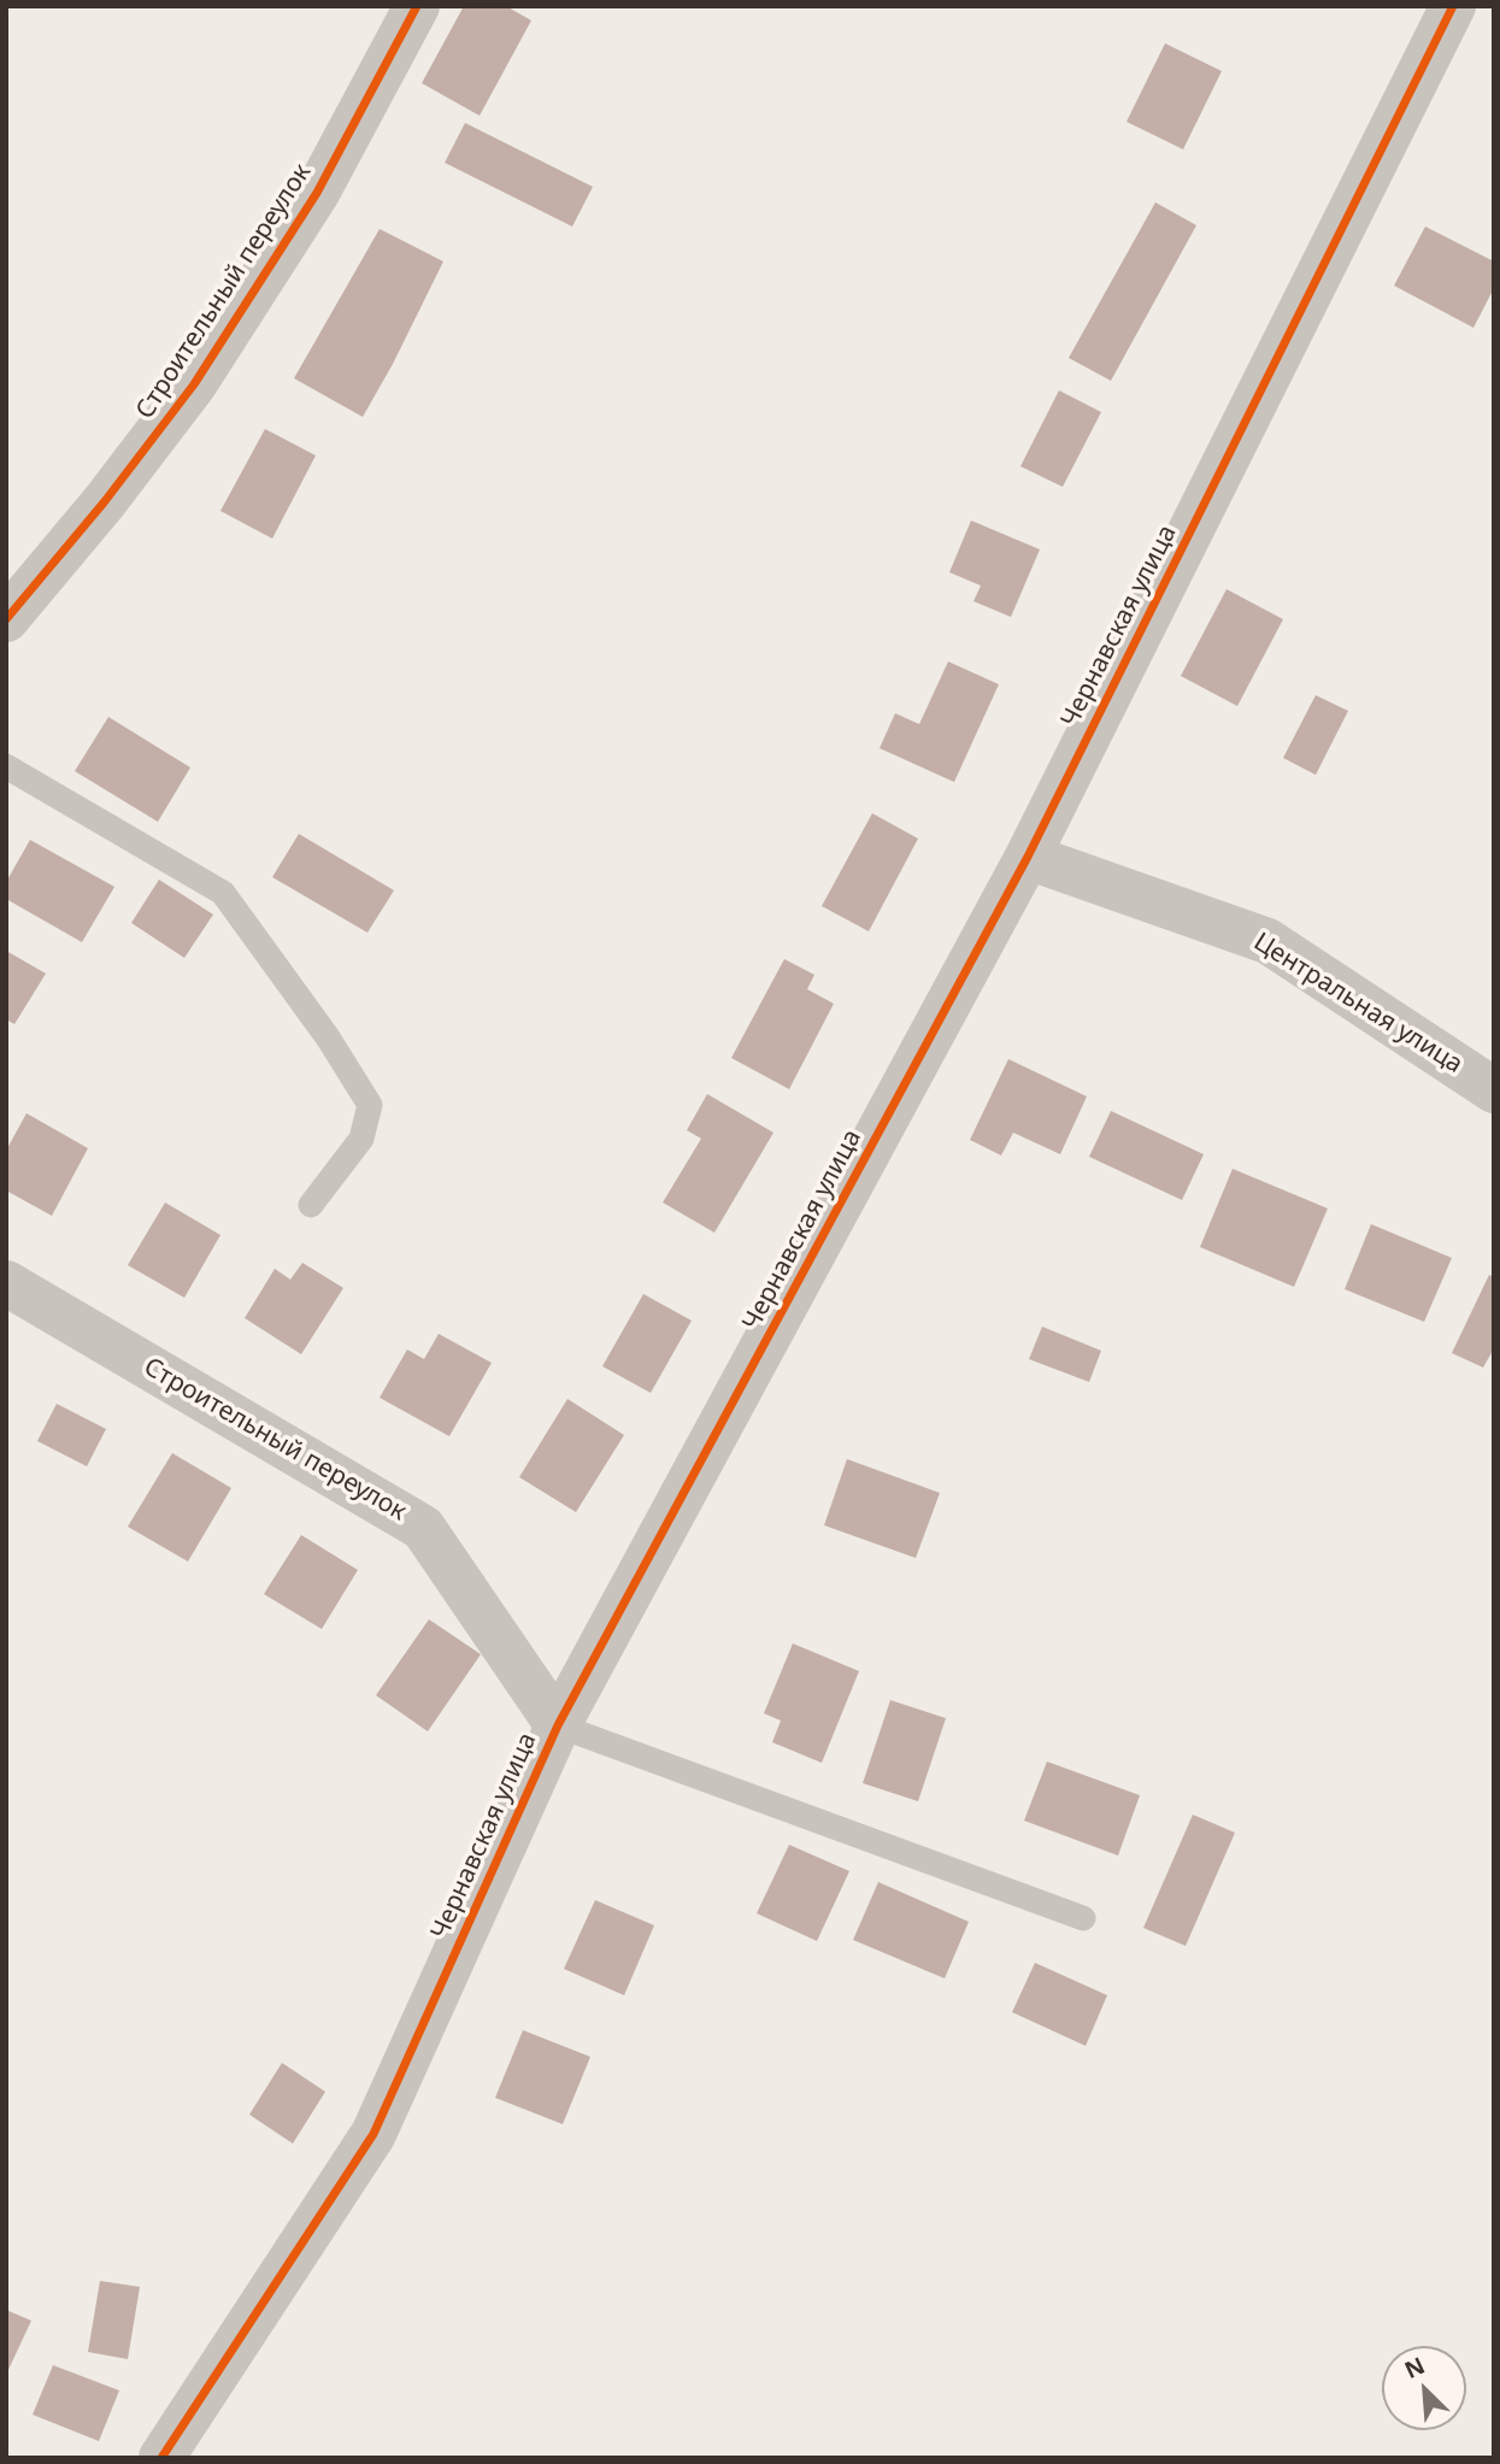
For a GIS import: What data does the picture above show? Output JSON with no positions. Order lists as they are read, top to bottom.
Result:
{
  "streets": {
    "street": ["Строительный переулок", "Чернавская улица", "Центральная улица"]
  },
  "crossings": [
    ["Строительный переулок", "Чернавская улица"],
    ["Чернавская улица", "Центральная улица"]
  ],
  "north": "top left"
}
